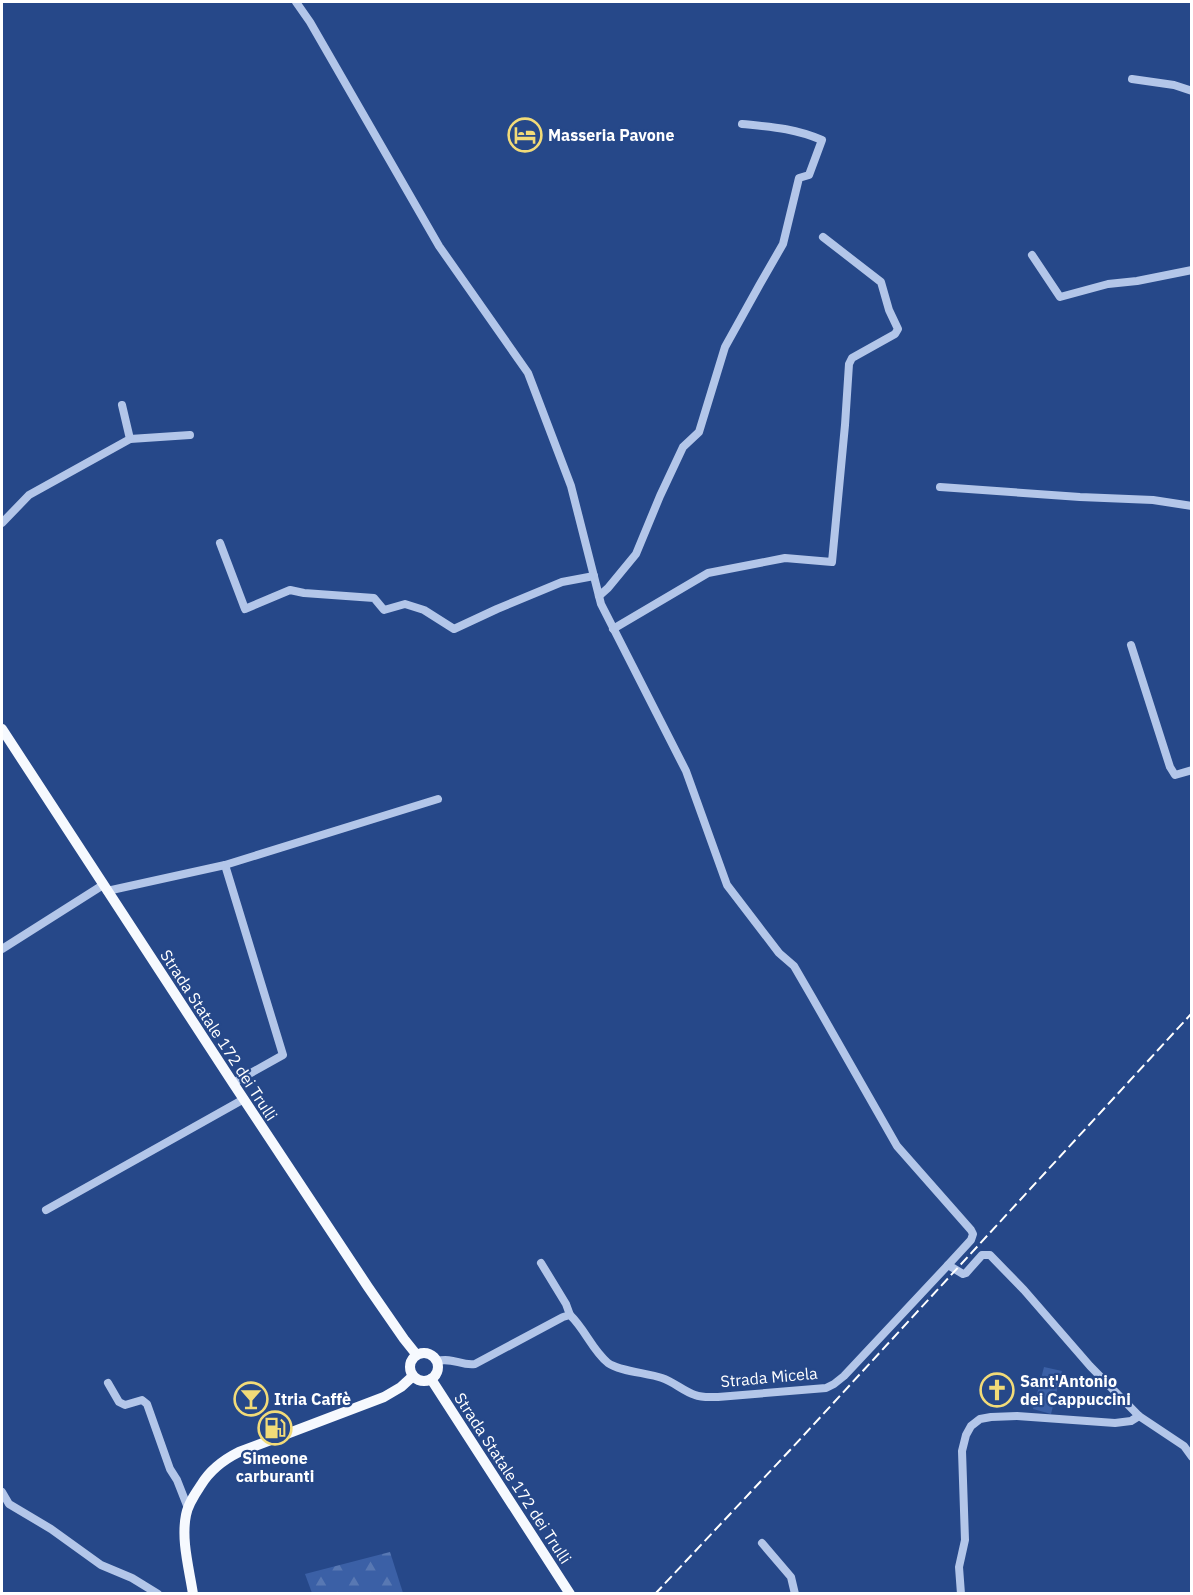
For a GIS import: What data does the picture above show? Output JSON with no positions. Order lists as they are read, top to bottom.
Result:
{
  "streets": {
    "main road": ["Strada Statale 172 dei Trulli"],
    "street": ["Strada Micela"]
  },
  "places": {
    "hotel": ["Masseria Pavone"],
    "church": ["Sant'Antonio dei Cappuccini"],
    "bar": ["Itria Caffè"],
    "fuel station": ["Simeone carburanti"]
  }
}
